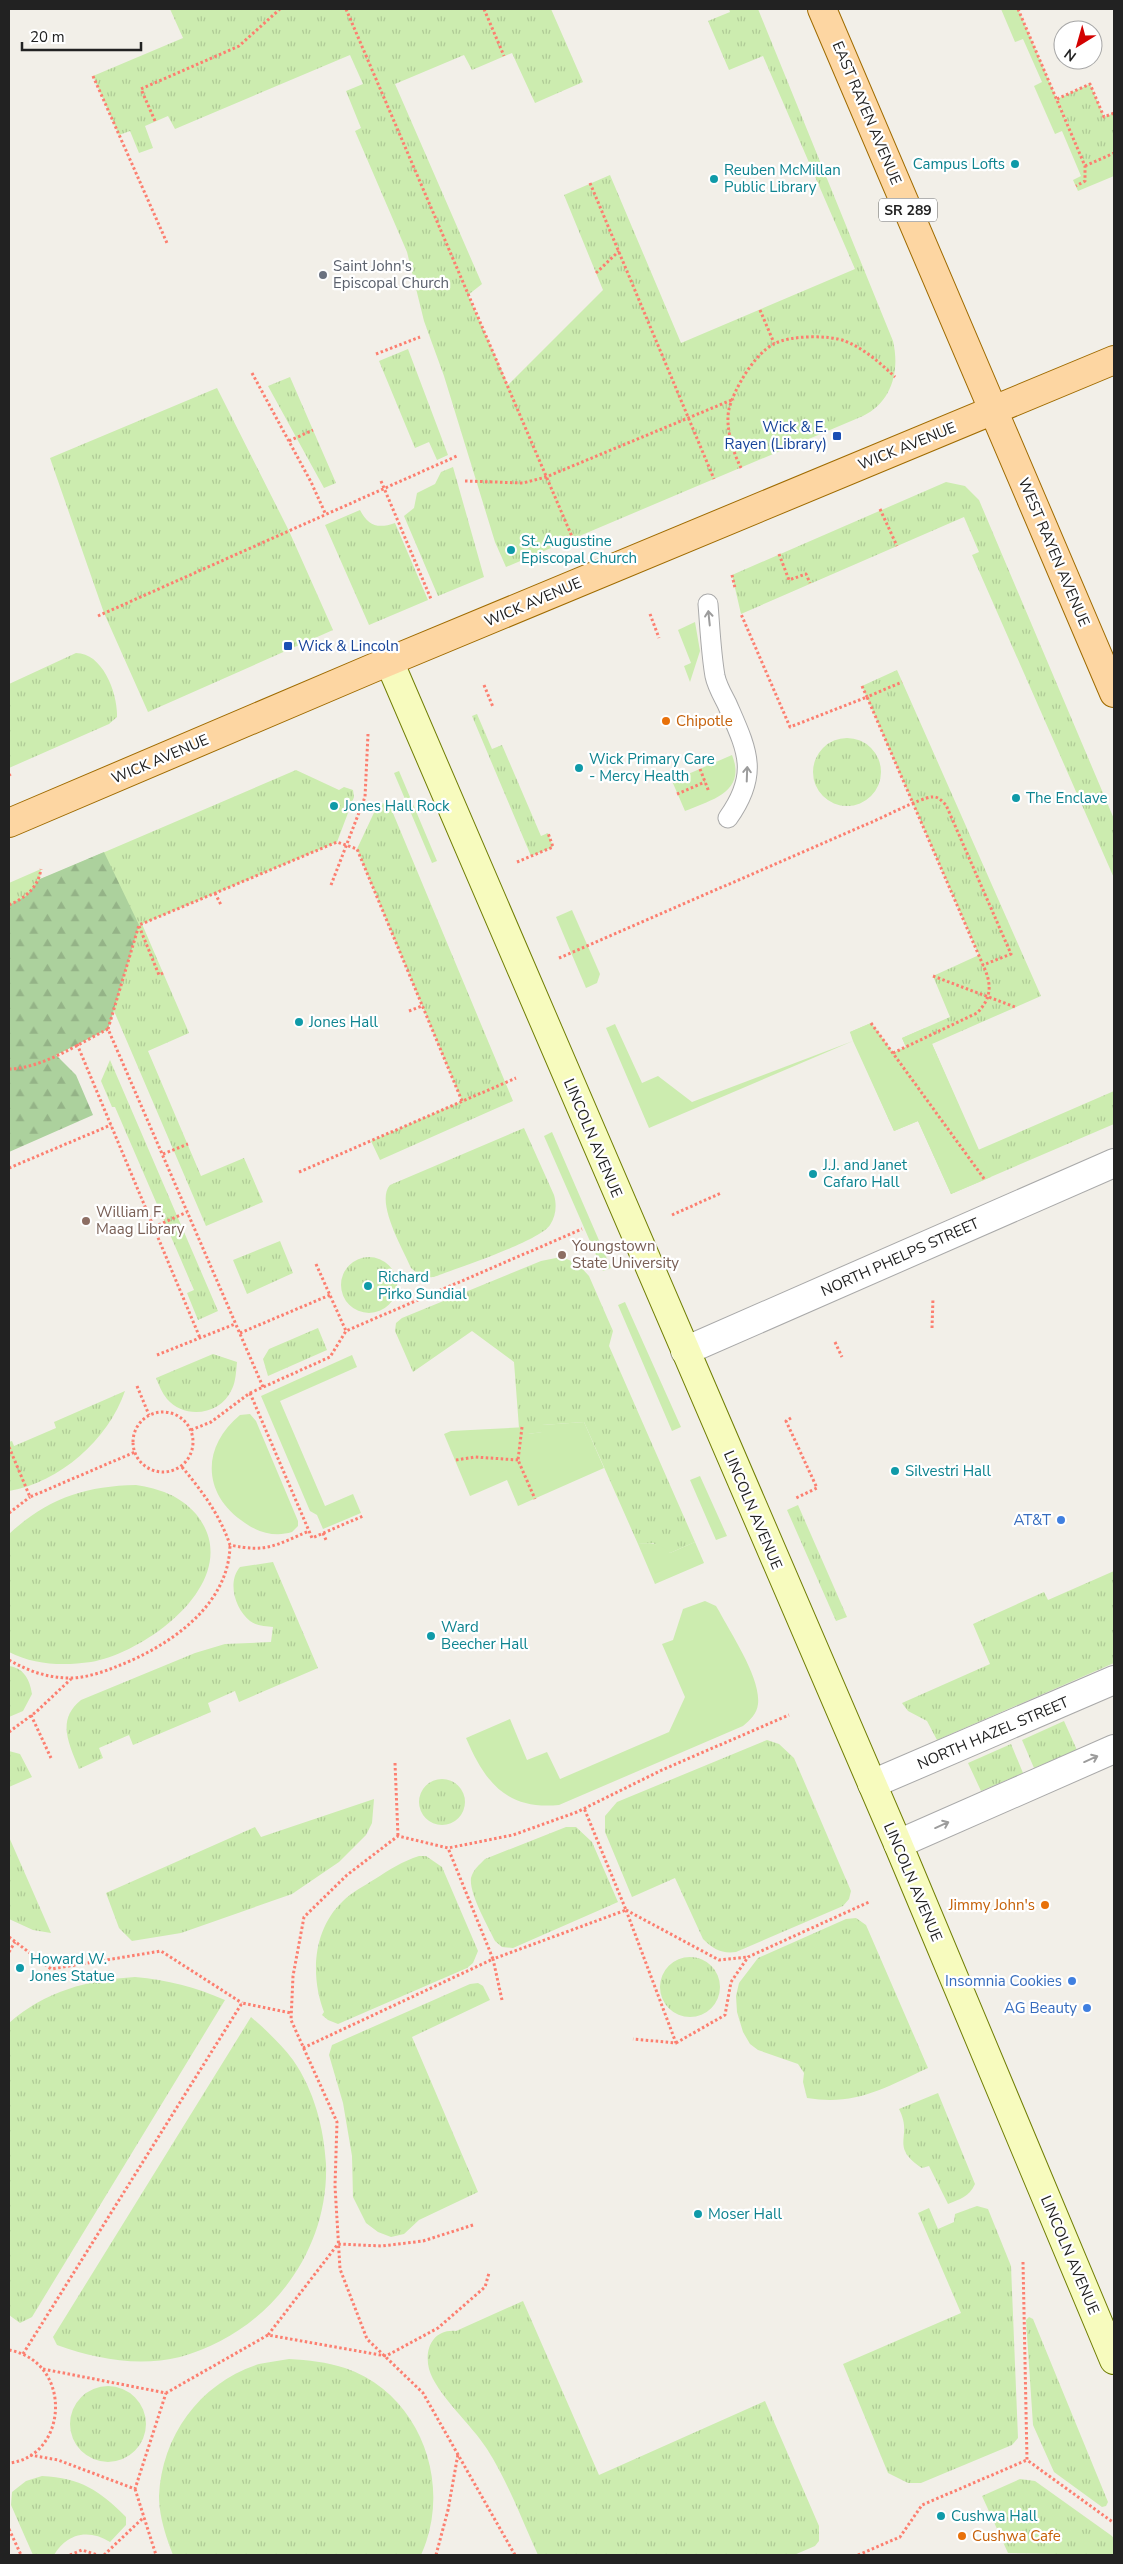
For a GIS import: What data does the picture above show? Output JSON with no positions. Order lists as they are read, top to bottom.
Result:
{
  "streets": {
    "main road": [
      "EAST RAYEN AVENUE",
      "SR 289",
      "WICK AVENUE",
      "WEST RAYEN AVENUE"
    ],
    "street": ["LINCOLN AVENUE", "NORTH PHELPS STREET", "NORTH HAZEL STREET"]
  },
  "crossings": [
    ["EAST RAYEN AVENUE", "WICK AVENUE"],
    ["EAST RAYEN AVENUE", "WEST RAYEN AVENUE"],
    ["WICK AVENUE", "WEST RAYEN AVENUE"],
    ["WICK AVENUE", "LINCOLN AVENUE"],
    ["LINCOLN AVENUE", "NORTH PHELPS STREET"],
    ["LINCOLN AVENUE", "NORTH HAZEL STREET"]
  ],
  "places": {
    "other": [
      "Campus Lofts",
      "Reuben McMillan Public Library",
      "Saint John's Episcopal Church",
      "St. Augustine Episcopal Church",
      "Chipotle",
      "Wick Primary Care - Mercy Health",
      "The Enclave",
      "Jones Hall Rock",
      "Jones Hall",
      "J.J. and Janet Cafaro Hall",
      "William F. Maag Library",
      "Youngstown State University",
      "Richard Pirko Sundial",
      "Silvestri Hall",
      "AT&T",
      "Ward Beecher Hall",
      "Jimmy John's",
      "Howard W. Jones Statue",
      "Insomnia Cookies",
      "AG Beauty",
      "Moser Hall",
      "Cushwa Hall",
      "Cushwa Cafe"
    ],
    "transit": ["Wick & E. Rayen (Library)", "Wick & Lincoln"]
  },
  "scale_bar": "20 m",
  "north": "bottom left"
}
